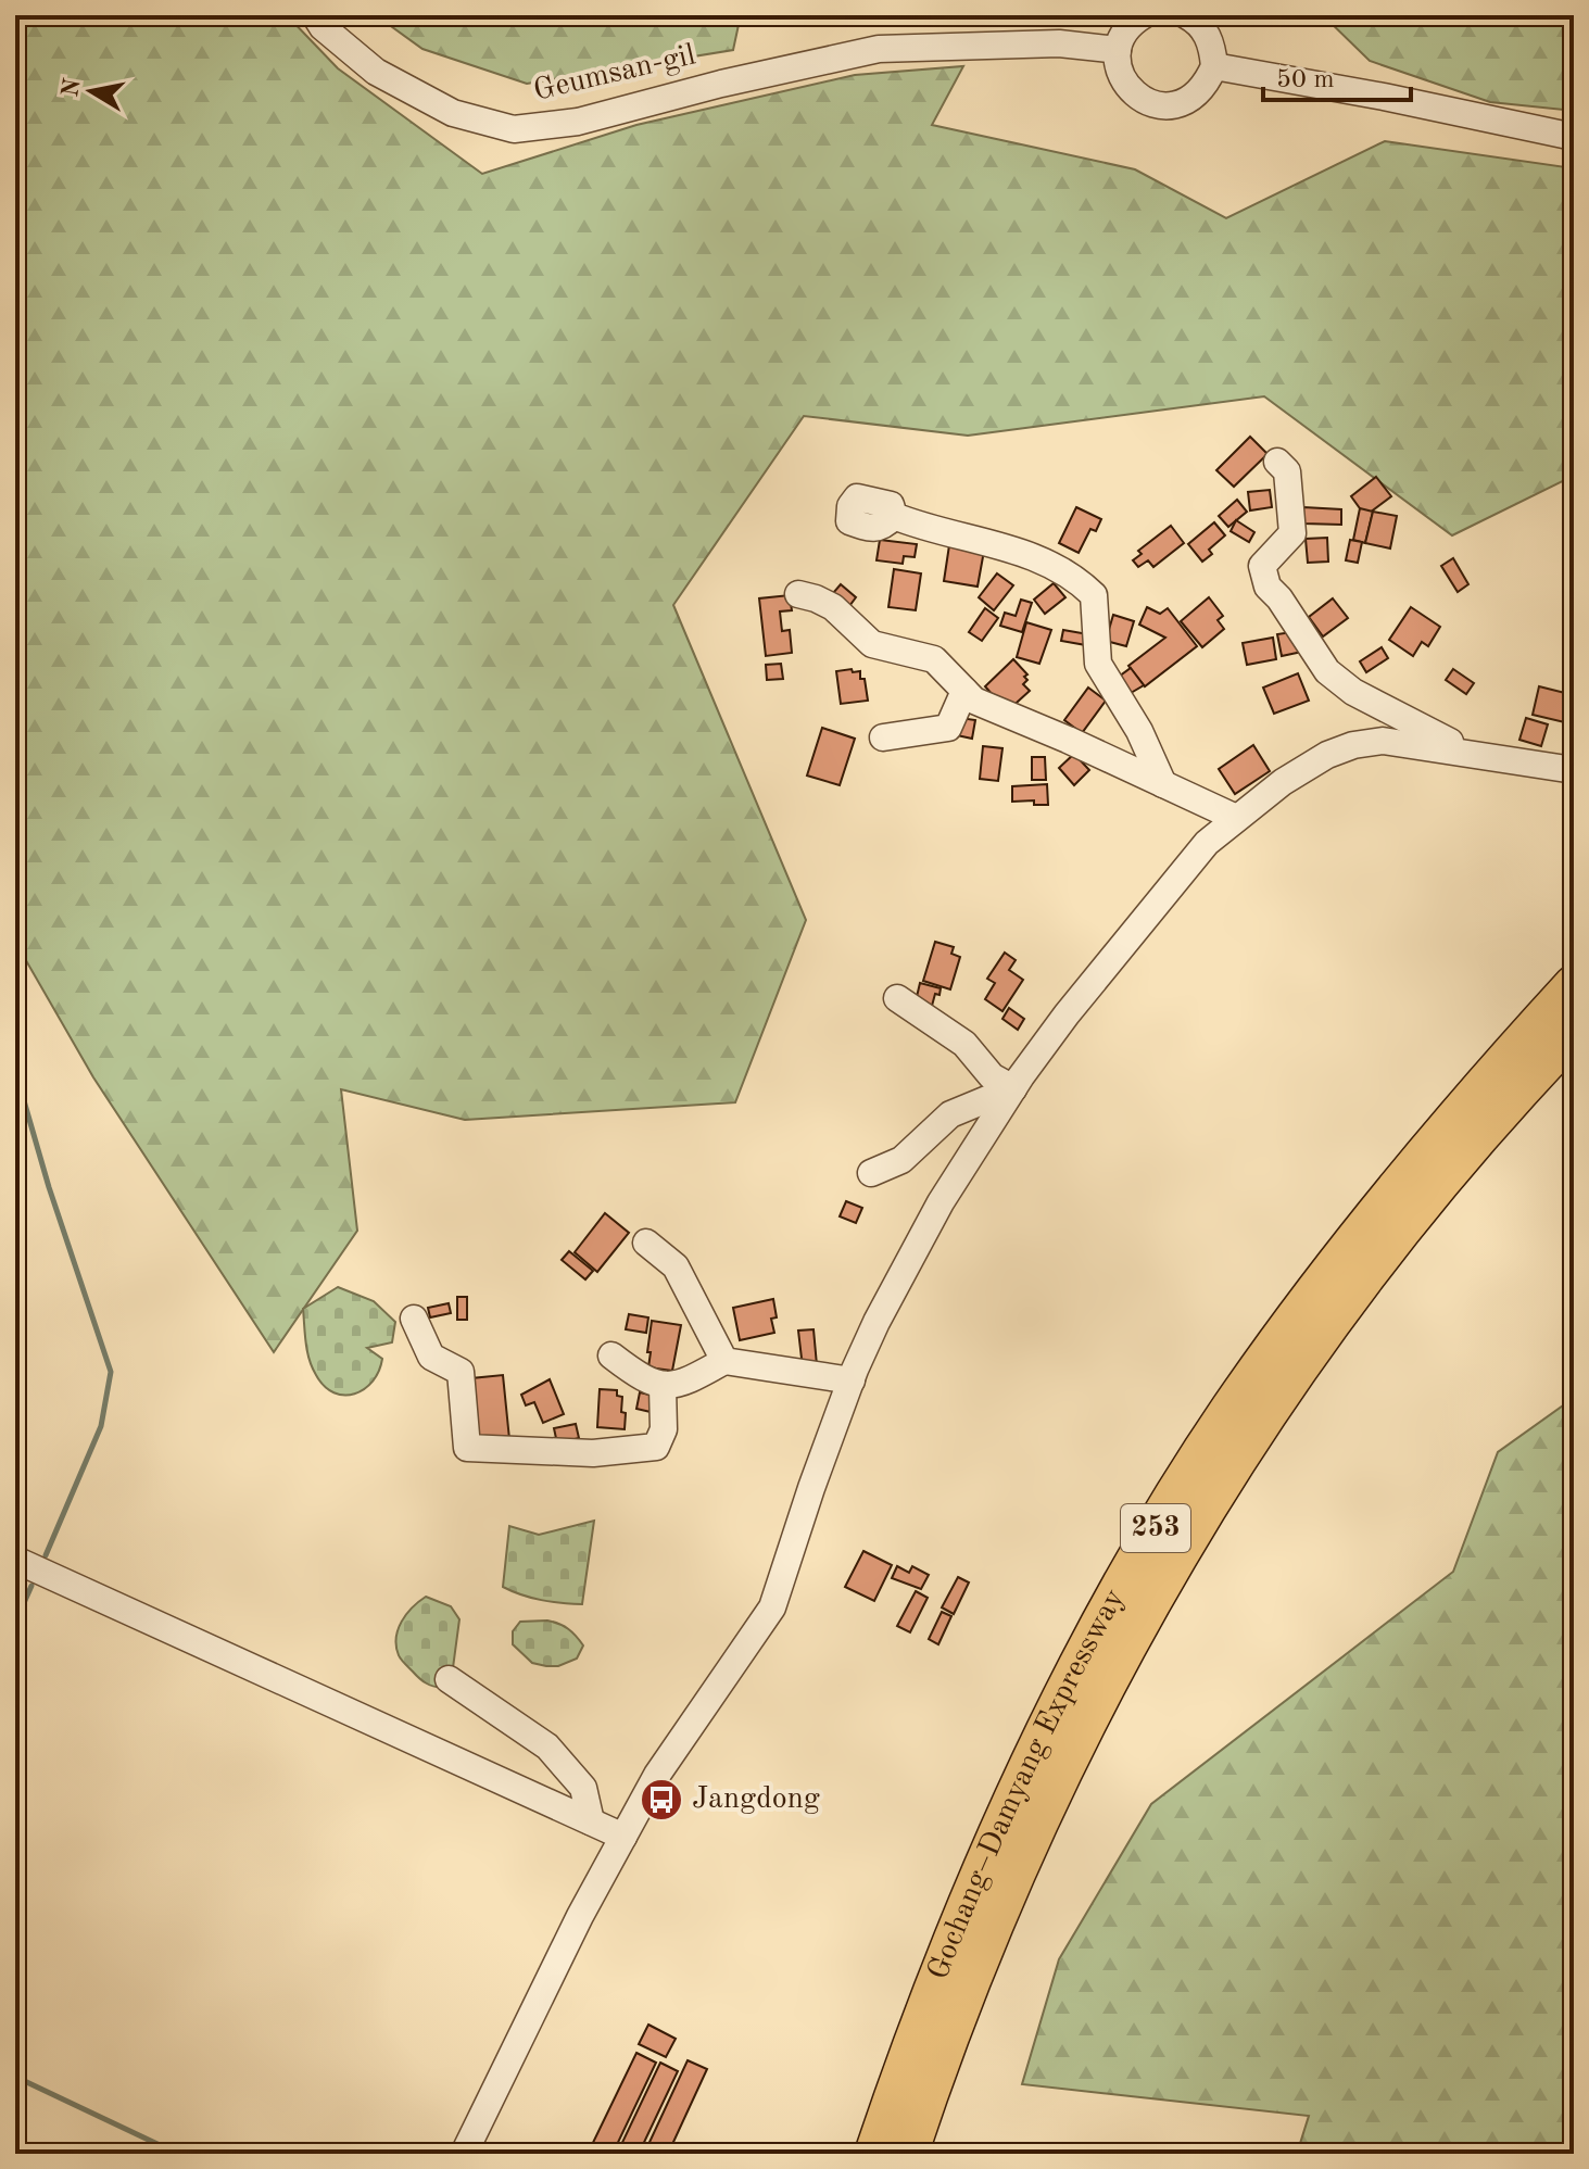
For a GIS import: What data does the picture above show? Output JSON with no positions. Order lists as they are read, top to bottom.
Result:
{
  "streets": {
    "highway": ["253", "Gochang–Damyang Expressway"],
    "street": ["Geumsan-gil"]
  },
  "places": {
    "bus stop": ["Jangdong"]
  },
  "scale_bar": "50 m",
  "north": "left"
}
